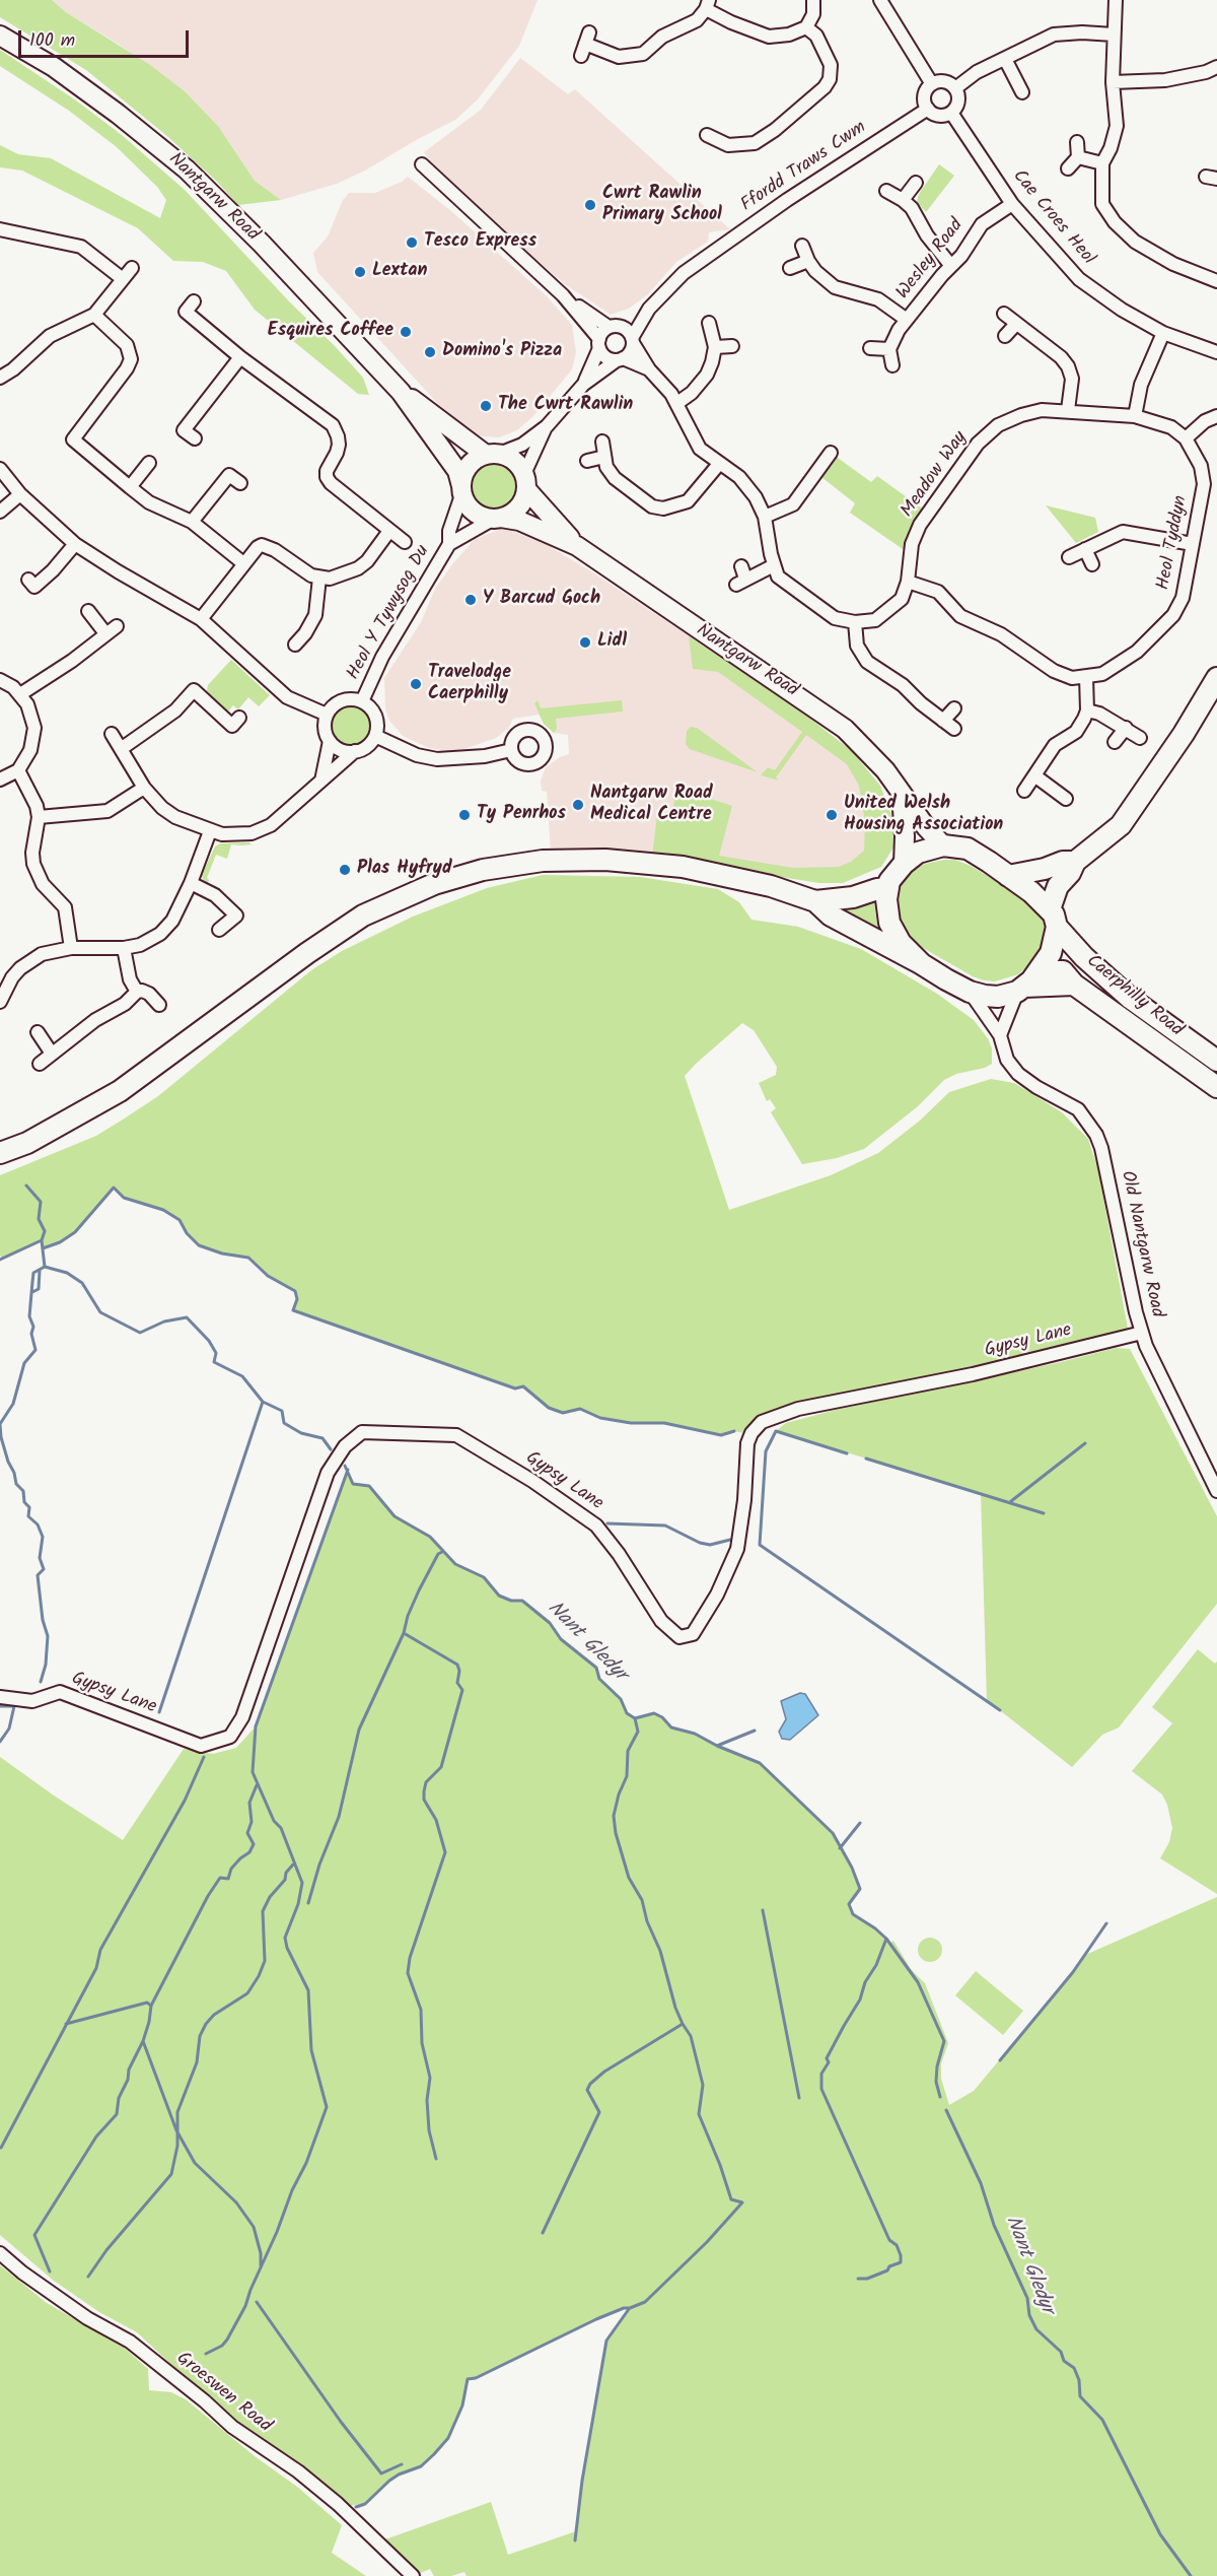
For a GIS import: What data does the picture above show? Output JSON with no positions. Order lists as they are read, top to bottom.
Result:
{
  "streets": {
    "main road": ["Nantgarw Road", "Caerphilly Road"],
    "street": [
      "Ffordd Traws Cwm",
      "Cae Croes Heol",
      "Wesley Road",
      "Meadow Way",
      "Heol Tyddyn",
      "Heol Y Tywysog Du",
      "Old Nantgarw Road",
      "Gypsy Lane",
      "Groeswen Road"
    ]
  },
  "crossings": [
    ["Ffordd Traws Cwm", "Cae Croes Heol"],
    ["Nantgarw Road", "Heol Y Tywysog Du"],
    ["Nantgarw Road", "Caerphilly Road"],
    ["Nantgarw Road", "Old Nantgarw Road"],
    ["Cae Croes Heol", "Wesley Road"],
    ["Caerphilly Road", "Old Nantgarw Road"],
    ["Old Nantgarw Road", "Gypsy Lane"]
  ],
  "water": ["Nant Gledyr"],
  "places": [
    "Cwrt Rawlin Primary School",
    "Tesco Express",
    "Lextan",
    "Esquires Coffee",
    "Domino's Pizza",
    "The Cwrt Rawlin",
    "Y Barcud Goch",
    "Lidl",
    "Travelodge Caerphilly",
    "Nantgarw Road Medical Centre",
    "Ty Penrhos",
    "United Welsh Housing Association",
    "Plas Hyfryd"
  ],
  "scale_bar": "100 m"
}
